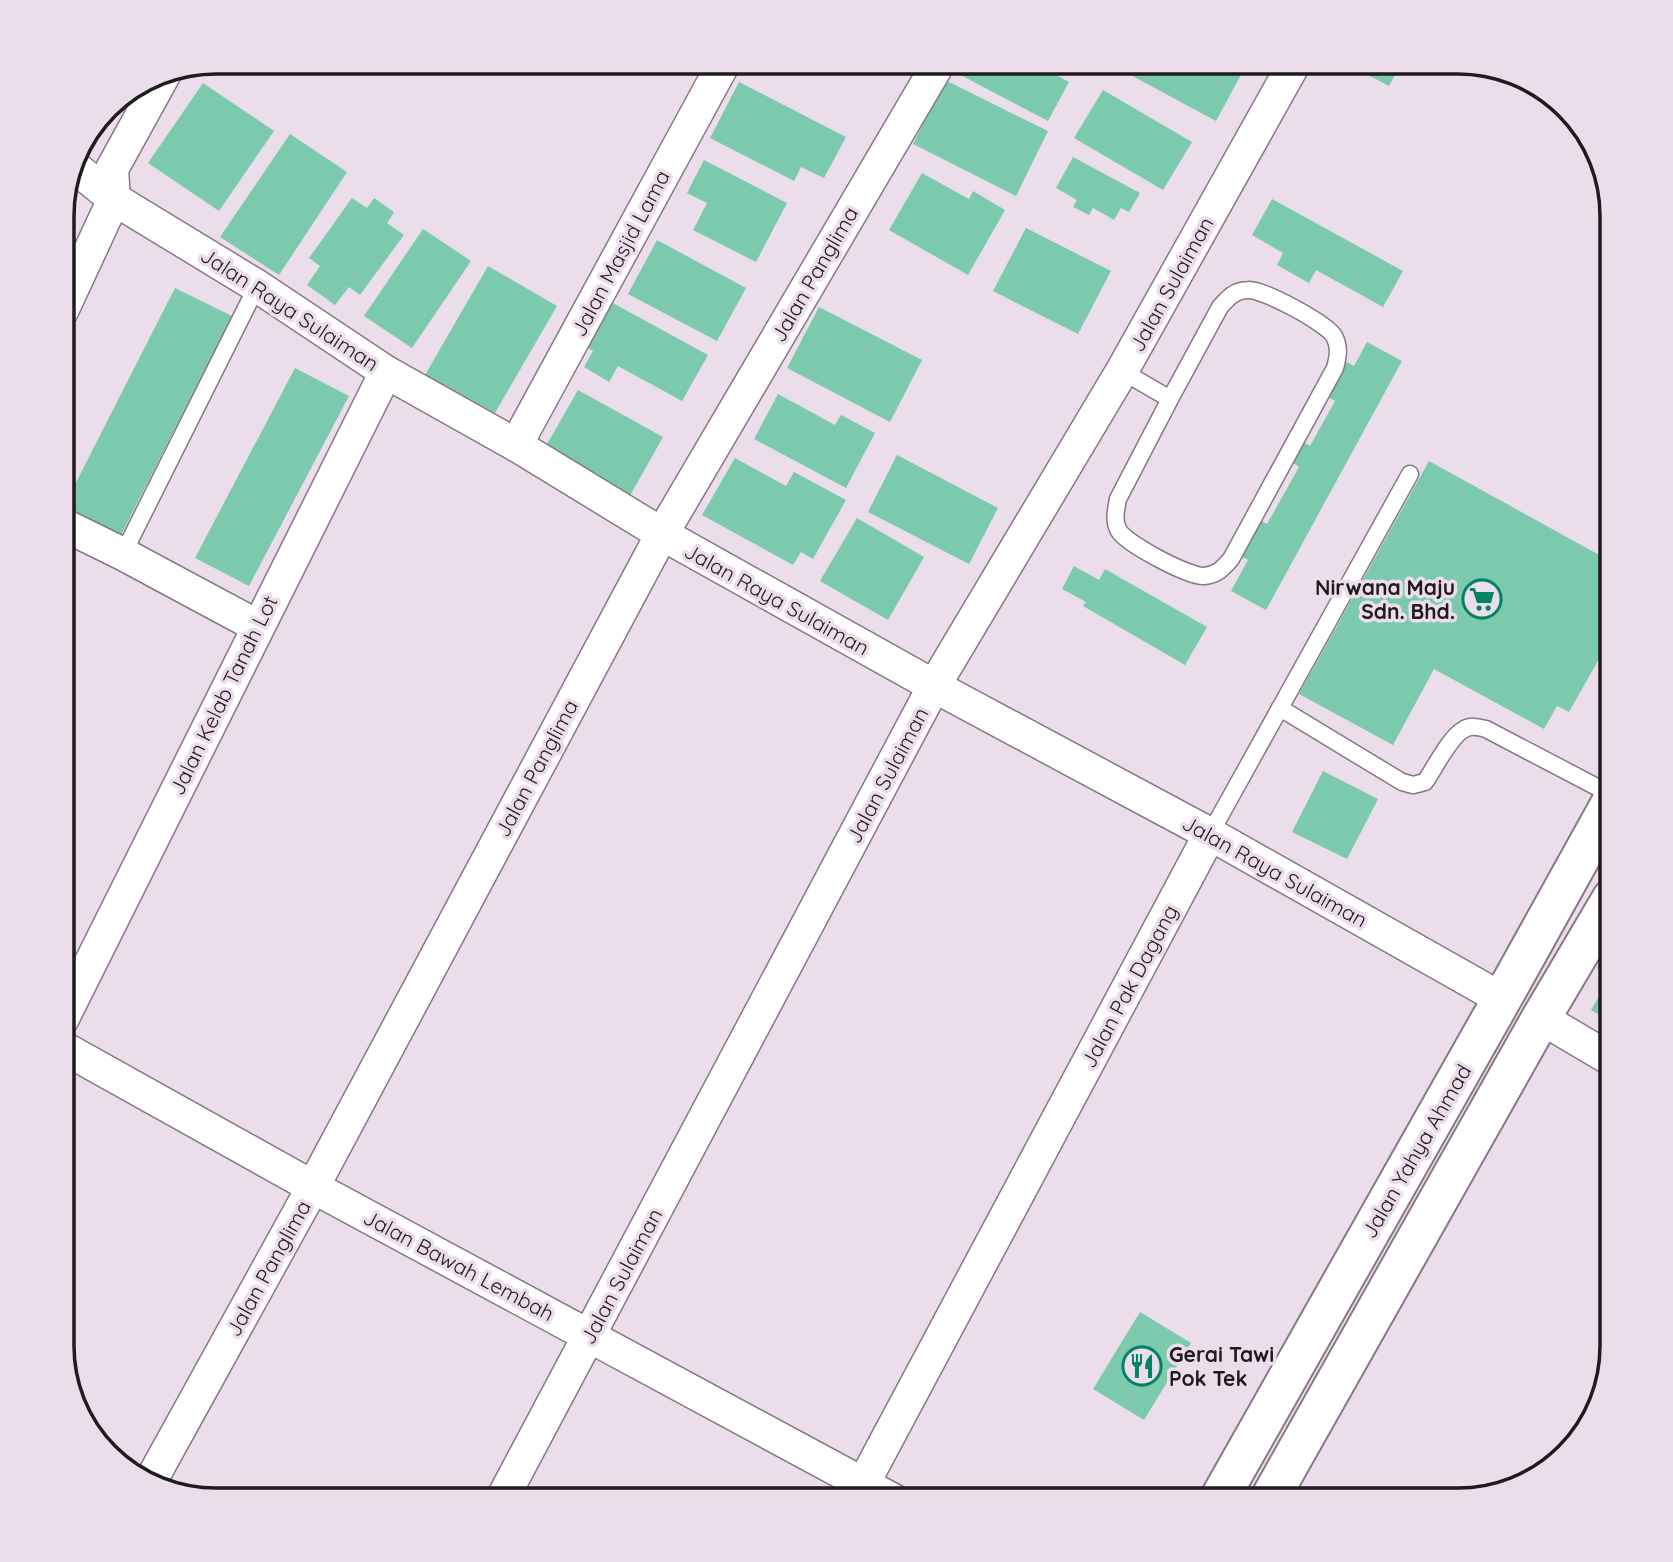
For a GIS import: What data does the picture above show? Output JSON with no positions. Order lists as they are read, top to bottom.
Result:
{
  "streets": {
    "main road": ["Jalan Yahya Ahmad"],
    "street": [
      "Jalan Masjid Lama",
      "Jalan Panglima",
      "Jalan Sulaiman",
      "Jalan Raya Sulaiman",
      "Jalan Kelab Tanah Lot",
      "Jalan Pak Dagang",
      "Jalan Bawah Lembah"
    ]
  },
  "crossings": [
    ["Jalan Masjid Lama", "Jalan Raya Sulaiman"],
    ["Jalan Panglima", "Jalan Raya Sulaiman"],
    ["Jalan Panglima", "Jalan Bawah Lembah"],
    ["Jalan Sulaiman", "Jalan Raya Sulaiman"],
    ["Jalan Sulaiman", "Jalan Bawah Lembah"],
    ["Jalan Raya Sulaiman", "Jalan Kelab Tanah Lot"],
    ["Jalan Raya Sulaiman", "Jalan Pak Dagang"],
    ["Jalan Raya Sulaiman", "Jalan Yahya Ahmad"]
  ],
  "places": {
    "supermarket": ["Nirwana Maju Sdn. Bhd."],
    "restaurant": ["Gerai Tawi Pok Tek"]
  }
}
